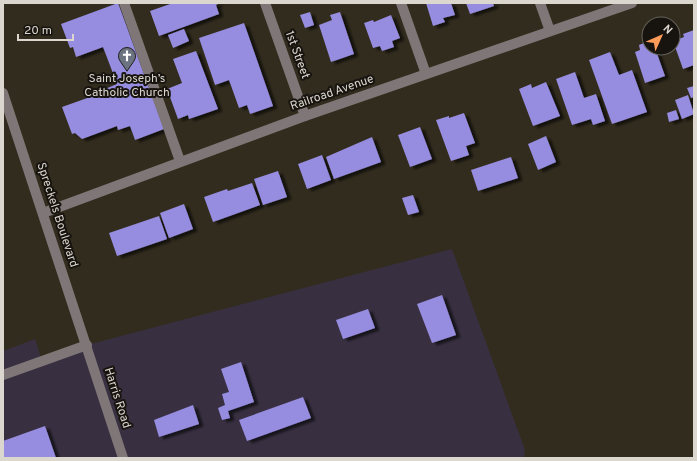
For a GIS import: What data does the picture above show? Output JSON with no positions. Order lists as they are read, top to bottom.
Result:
{
  "streets": {
    "street": [
      "1st Street",
      "Railroad Avenue",
      "Spreckels Boulevard",
      "Harris Road"
    ]
  },
  "crossings": [
    ["1st Street", "Railroad Avenue"],
    ["Railroad Avenue", "Spreckels Boulevard"],
    ["Spreckels Boulevard", "Harris Road"]
  ],
  "places": {
    "church": ["Saint Joseph’s Catholic Church"]
  },
  "scale_bar": "20 m",
  "north": "top right"
}
